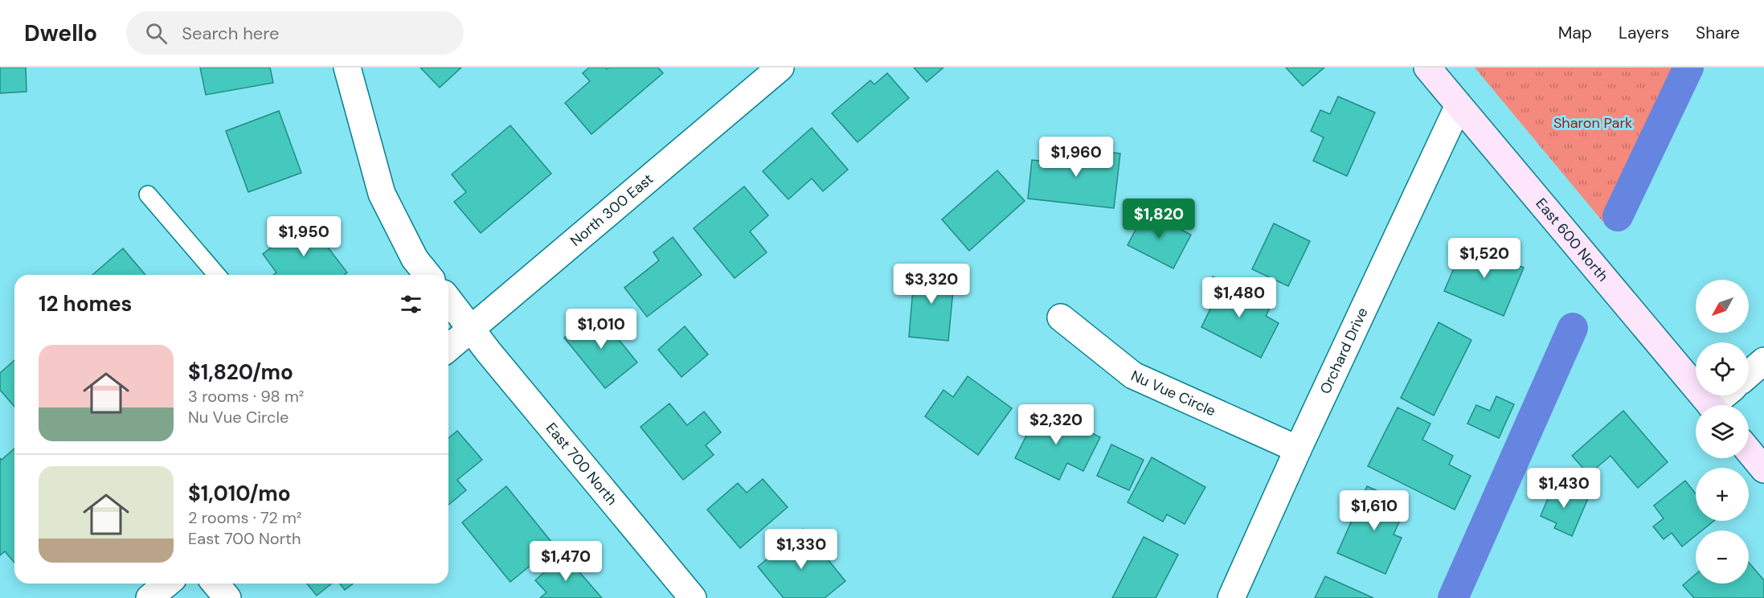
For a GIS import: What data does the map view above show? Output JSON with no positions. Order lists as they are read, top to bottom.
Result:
{
  "streets": {
    "street": [
      "North 300 East",
      "East 600 North",
      "Orchard Drive",
      "Nu Vue Circle",
      "East 700 North"
    ]
  },
  "crossings": [
    ["North 300 East", "East 700 North"],
    ["East 600 North", "Orchard Drive"],
    ["Orchard Drive", "Nu Vue Circle"]
  ],
  "parks": ["Sharon Park"],
  "north": "bottom left",
  "page": {
    "header": "Dwello",
    "search": "Search here",
    "nav": ["Map", "Layers", "Share"],
    "price": [
      "$1,960",
      "$1,820",
      "$1,950",
      "$1,520",
      "$3,320",
      "$1,480",
      "$1,010",
      "$2,320",
      "$1,430",
      "$1,610",
      "$1,330",
      "$1,470"
    ],
    "heading": "12 homes",
    "map_buttons": ["+", "−"],
    "list": [
      {
        "name": "$1,820/mo",
        "note": "3 rooms · 98 m² · Nu Vue Circle"
      },
      {
        "name": "$1,010/mo",
        "note": "2 rooms · 72 m² · East 700 North"
      }
    ]
  }
}
